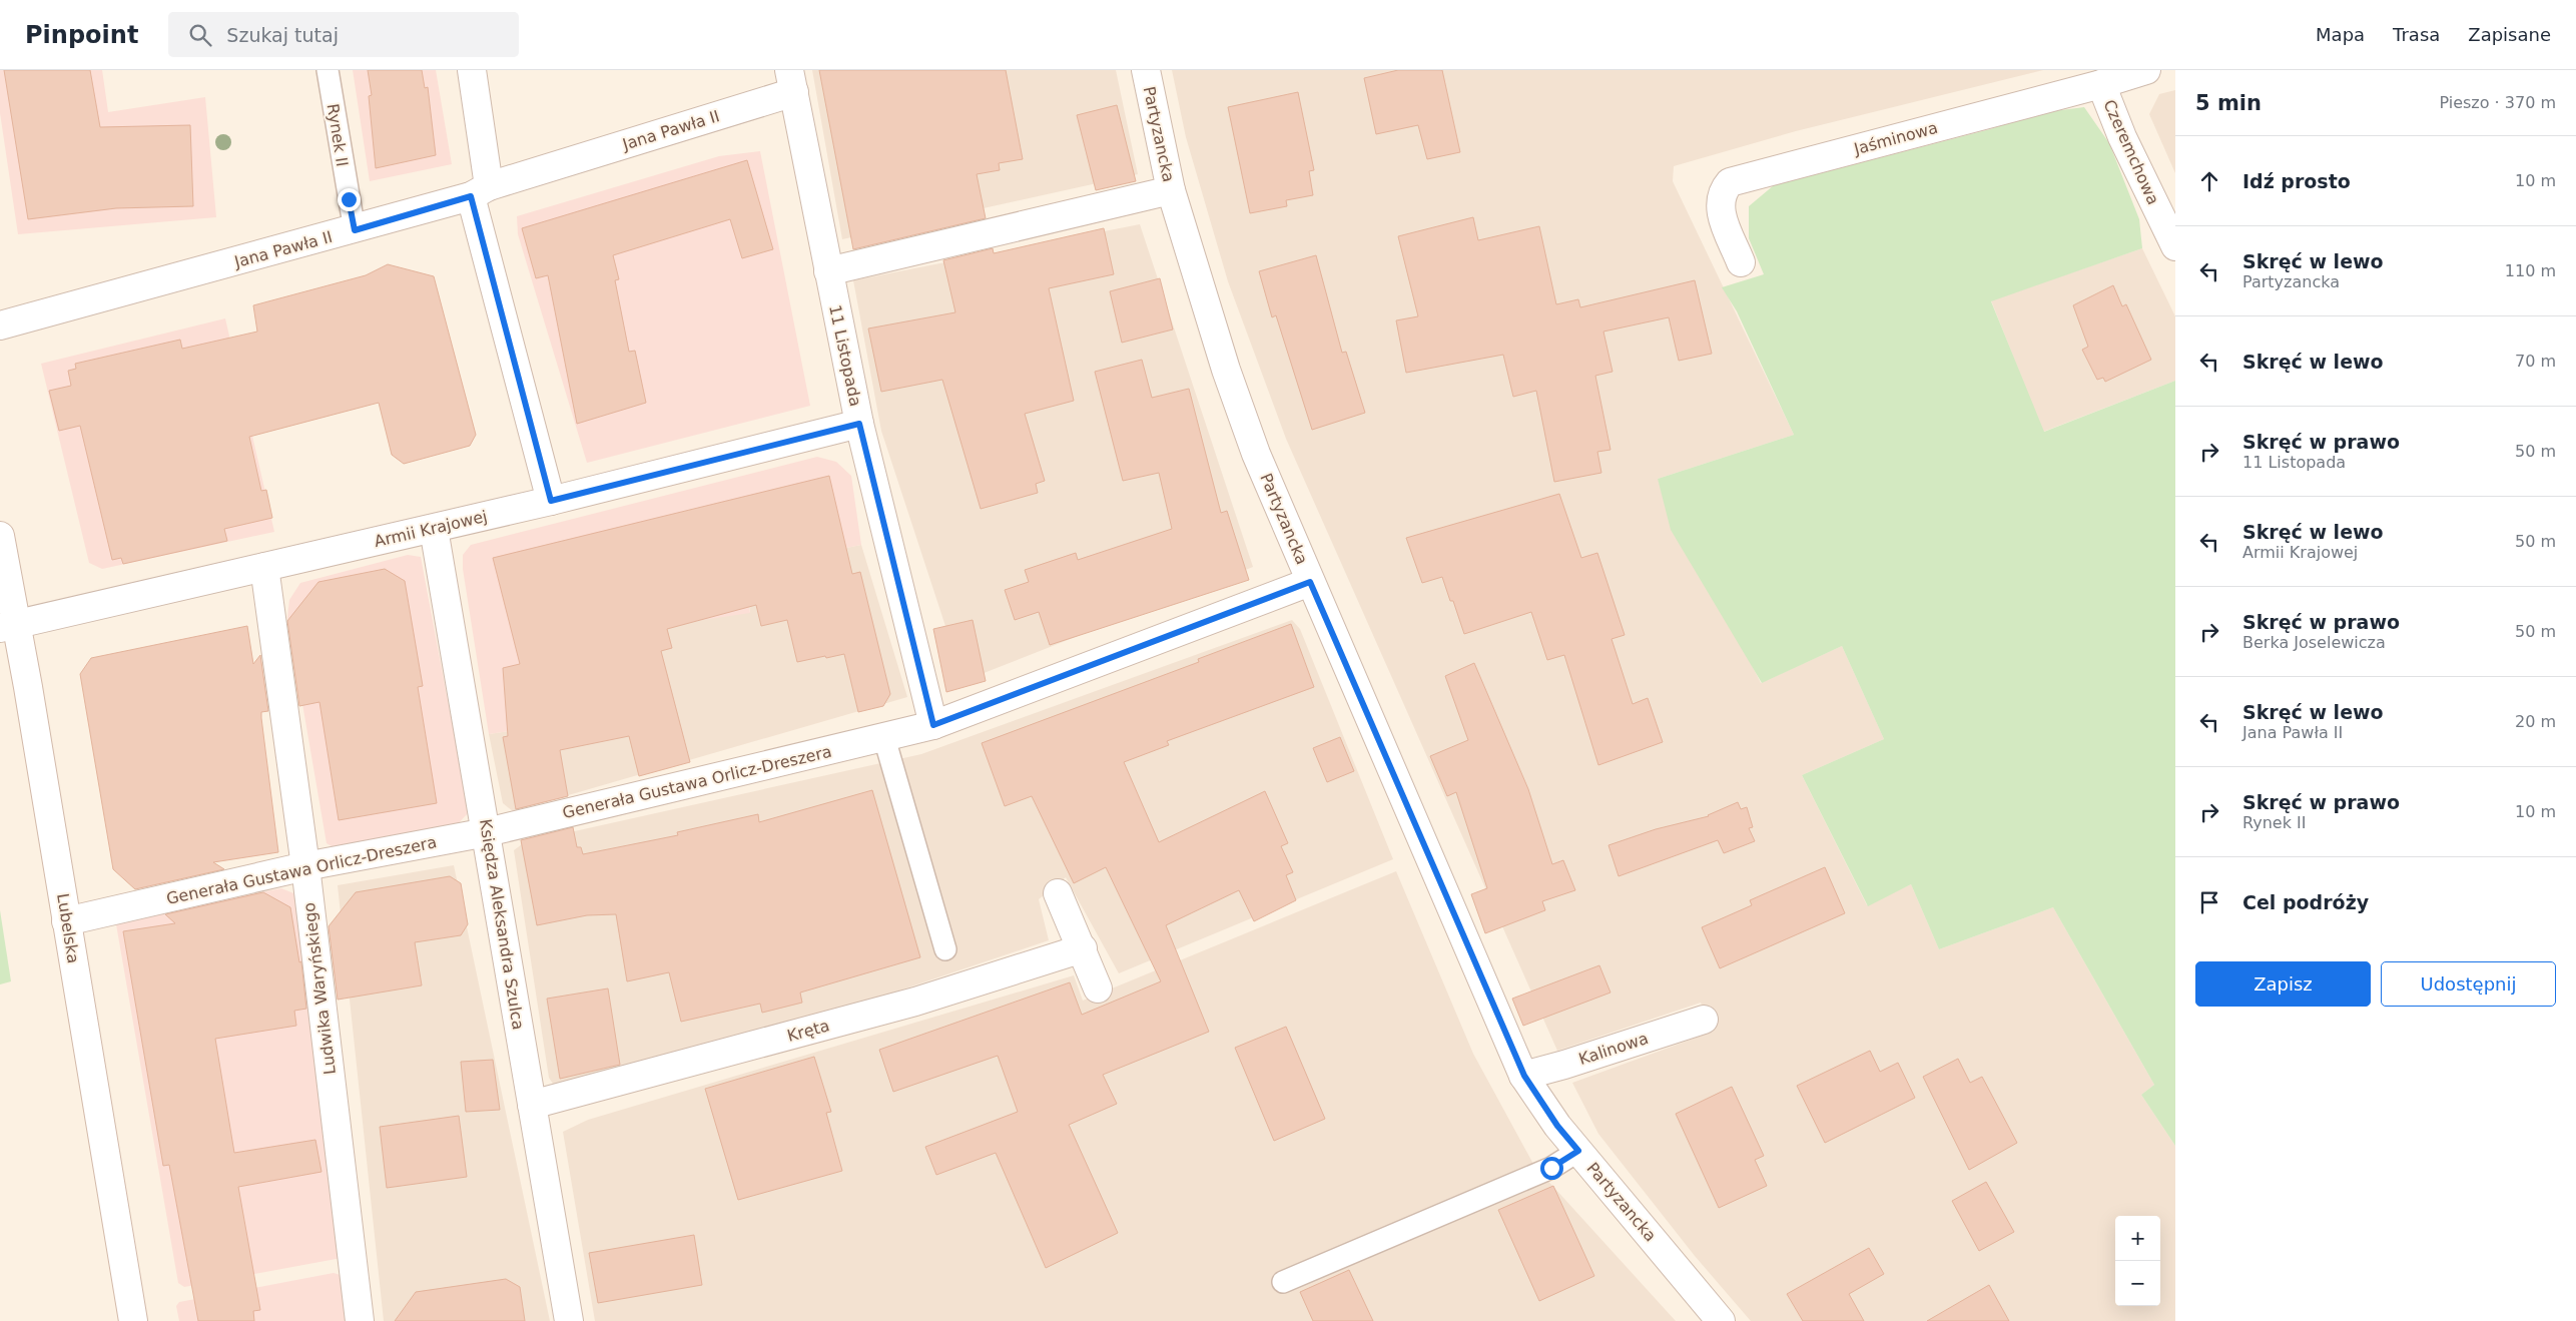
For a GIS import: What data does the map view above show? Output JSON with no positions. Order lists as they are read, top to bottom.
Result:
{
  "streets": {
    "street": [
      "Jana Pawła II",
      "Partyzancka",
      "Jaśminowa",
      "Czeremchowa",
      "11 Listopada",
      "Armii Krajowej",
      "Generała Gustawa Orlicz-Dreszera",
      "Księdza Aleksandra Szulca",
      "Lubelska",
      "Ludwika Waryńskiego",
      "Kręta",
      "Kalinowa"
    ],
    "lane": ["Rynek II"]
  },
  "crossings": [
    ["Jana Pawła II", "Rynek II"],
    ["Jana Pawła II", "11 Listopada"],
    ["Partyzancka", "Generała Gustawa Orlicz-Dreszera"],
    ["Partyzancka", "Kalinowa"],
    ["Jaśminowa", "Czeremchowa"],
    ["11 Listopada", "Armii Krajowej"],
    ["11 Listopada", "Generała Gustawa Orlicz-Dreszera"],
    ["Armii Krajowej", "Księdza Aleksandra Szulca"],
    ["Armii Krajowej", "Lubelska"],
    ["Armii Krajowej", "Ludwika Waryńskiego"],
    ["Generała Gustawa Orlicz-Dreszera", "Księdza Aleksandra Szulca"],
    ["Generała Gustawa Orlicz-Dreszera", "Lubelska"],
    ["Generała Gustawa Orlicz-Dreszera", "Ludwika Waryńskiego"],
    ["Księdza Aleksandra Szulca", "Kręta"]
  ],
  "page": {
    "header": "Pinpoint",
    "search": "Szukaj tutaj",
    "nav": ["Mapa", "Trasa", "Zapisane"],
    "heading": ["5 min", "Pieszo · 370 m"],
    "list": [
      ["Idź prosto", "10 m"],
      ["Skręć w lewo", "Partyzancka", "110 m"],
      ["Skręć w lewo", "70 m"],
      ["Skręć w prawo", "11 Listopada", "50 m"],
      ["Skręć w lewo", "Armii Krajowej", "50 m"],
      ["Skręć w prawo", "Berka Joselewicza", "50 m"],
      ["Skręć w lewo", "Jana Pawła II", "20 m"],
      ["Skręć w prawo", "Rynek II", "10 m"],
      "Cel podróży"
    ],
    "buttons": ["Zapisz", "Udostępnij"],
    "map_buttons": ["+", "−"]
  }
}
